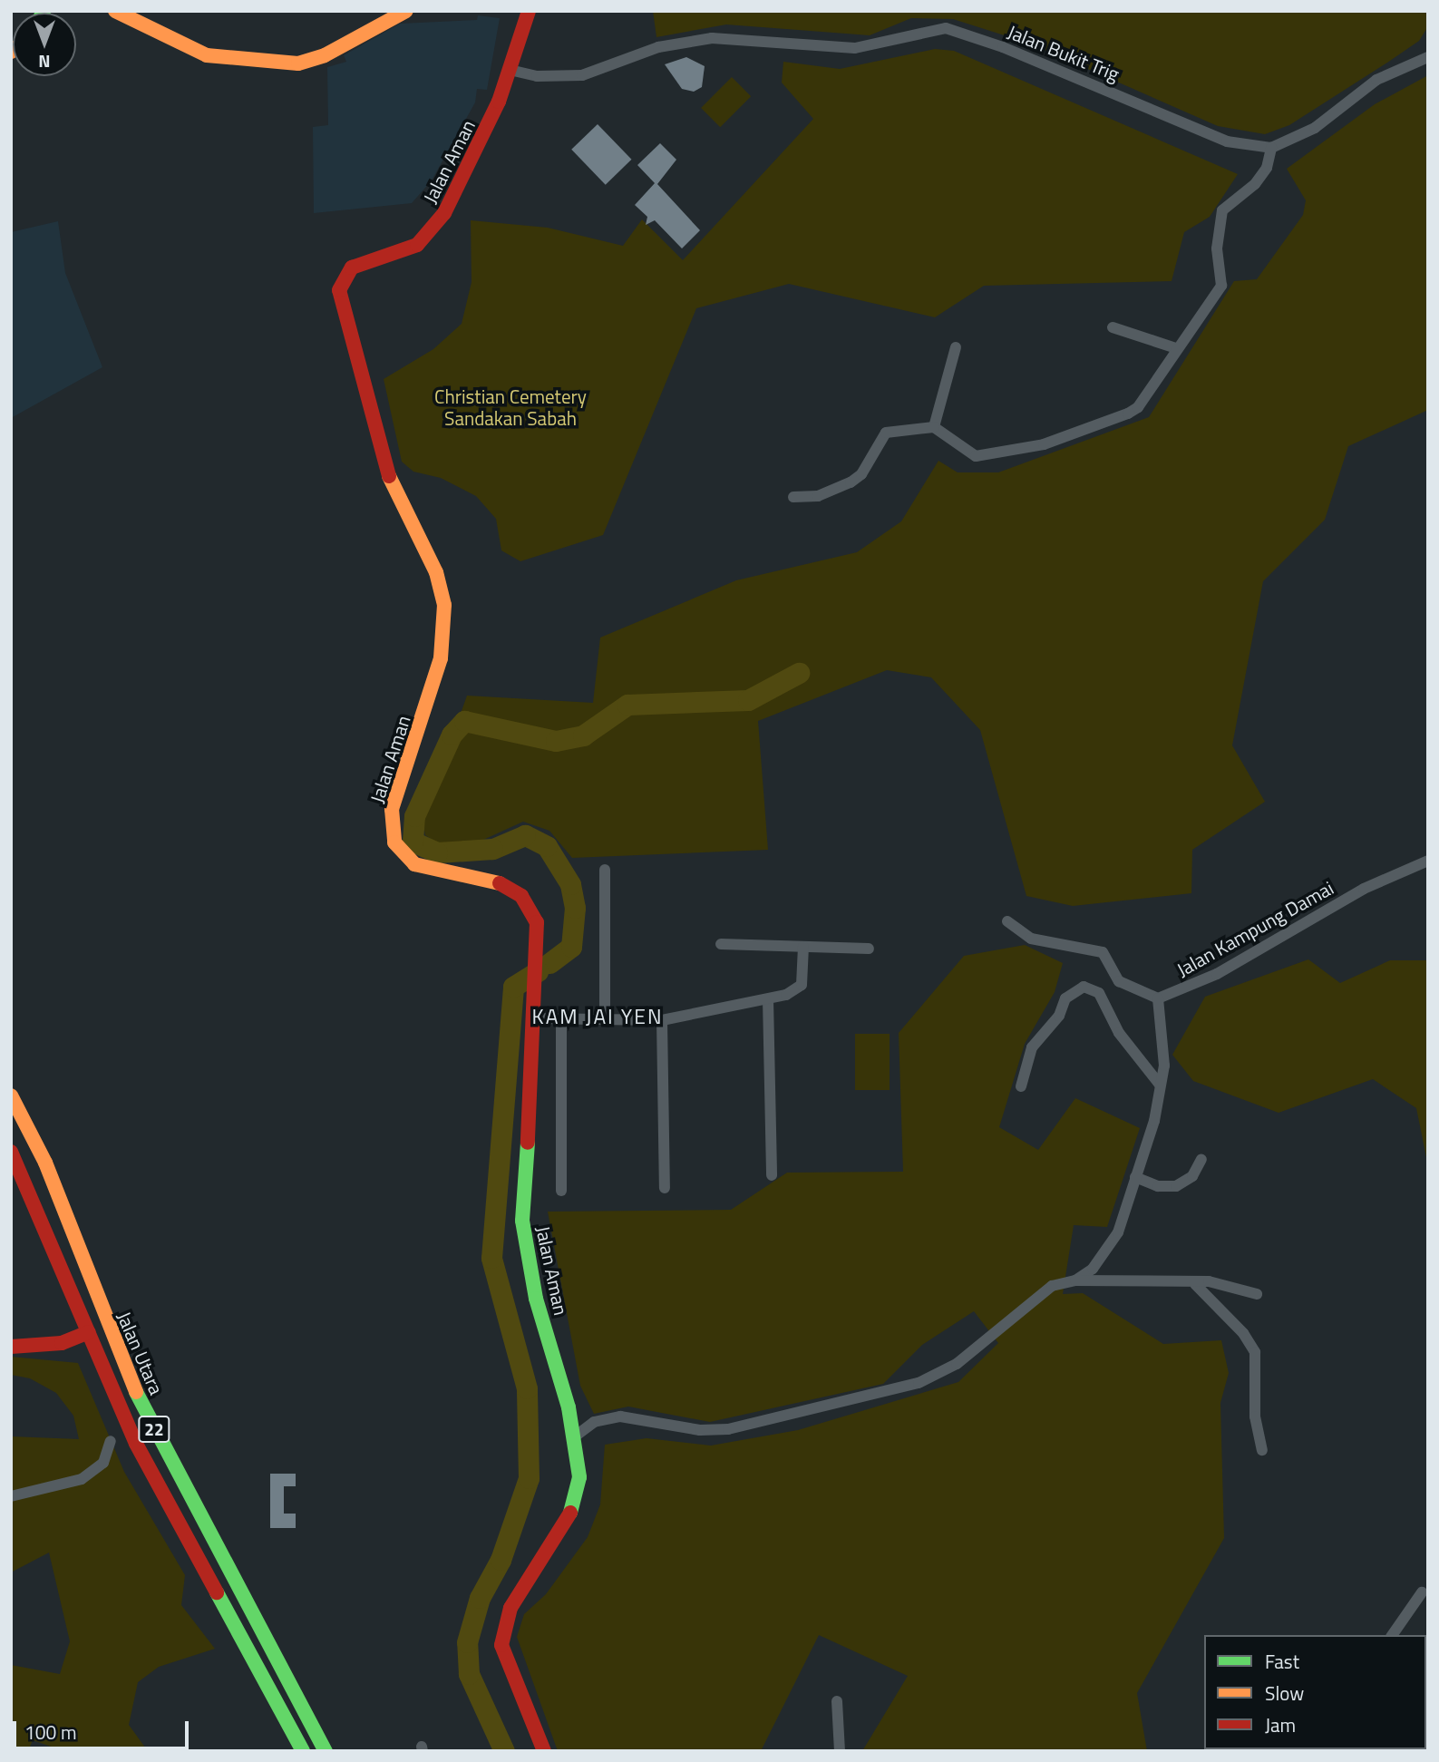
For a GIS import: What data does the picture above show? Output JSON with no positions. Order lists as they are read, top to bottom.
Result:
{
  "streets": {
    "main road": ["Jalan Aman", "Jalan Utara", "22"],
    "street": ["Jalan Bukit Trig", "Jalan Kampung Damai"]
  },
  "crossings": [
    ["Jalan Bukit Trig", "Jalan Aman"]
  ],
  "districts": ["KAM JAI YEN"],
  "parks": ["Christian Cemetery Sandakan Sabah"],
  "legend": ["Fast", "Slow", "Jam"],
  "scale_bar": "100 m",
  "north": "bottom"
}
